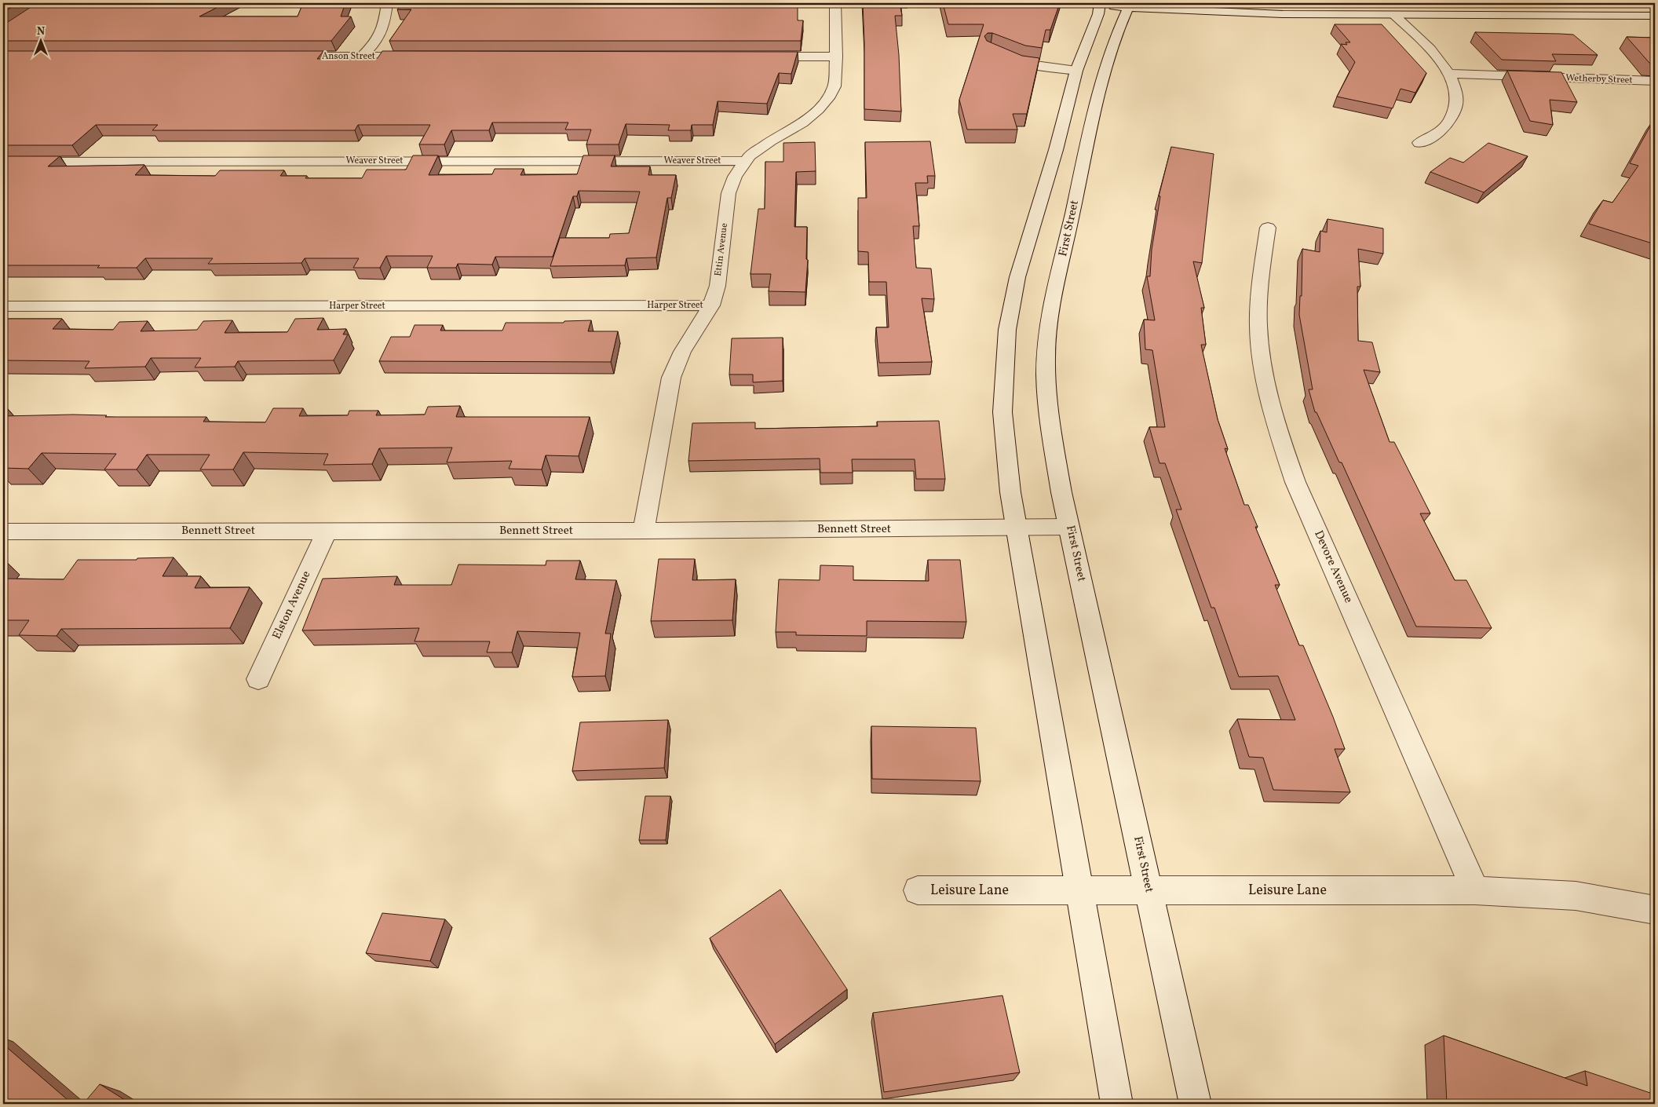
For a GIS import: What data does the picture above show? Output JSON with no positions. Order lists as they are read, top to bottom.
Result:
{
  "streets": {
    "street": [
      "Anson Street",
      "Wetherby Street",
      "Weaver Street",
      "First Street",
      "Ettin Avenue",
      "Harper Street",
      "Bennett Street",
      "Devore Avenue",
      "Elston Avenue",
      "Leisure Lane"
    ]
  },
  "crossings": [
    ["Weaver Street", "Ettin Avenue"],
    ["First Street", "Bennett Street"],
    ["First Street", "Leisure Lane"],
    ["Ettin Avenue", "Harper Street"],
    ["Ettin Avenue", "Bennett Street"],
    ["Bennett Street", "Elston Avenue"],
    ["Devore Avenue", "Leisure Lane"]
  ],
  "north": "top"
}
